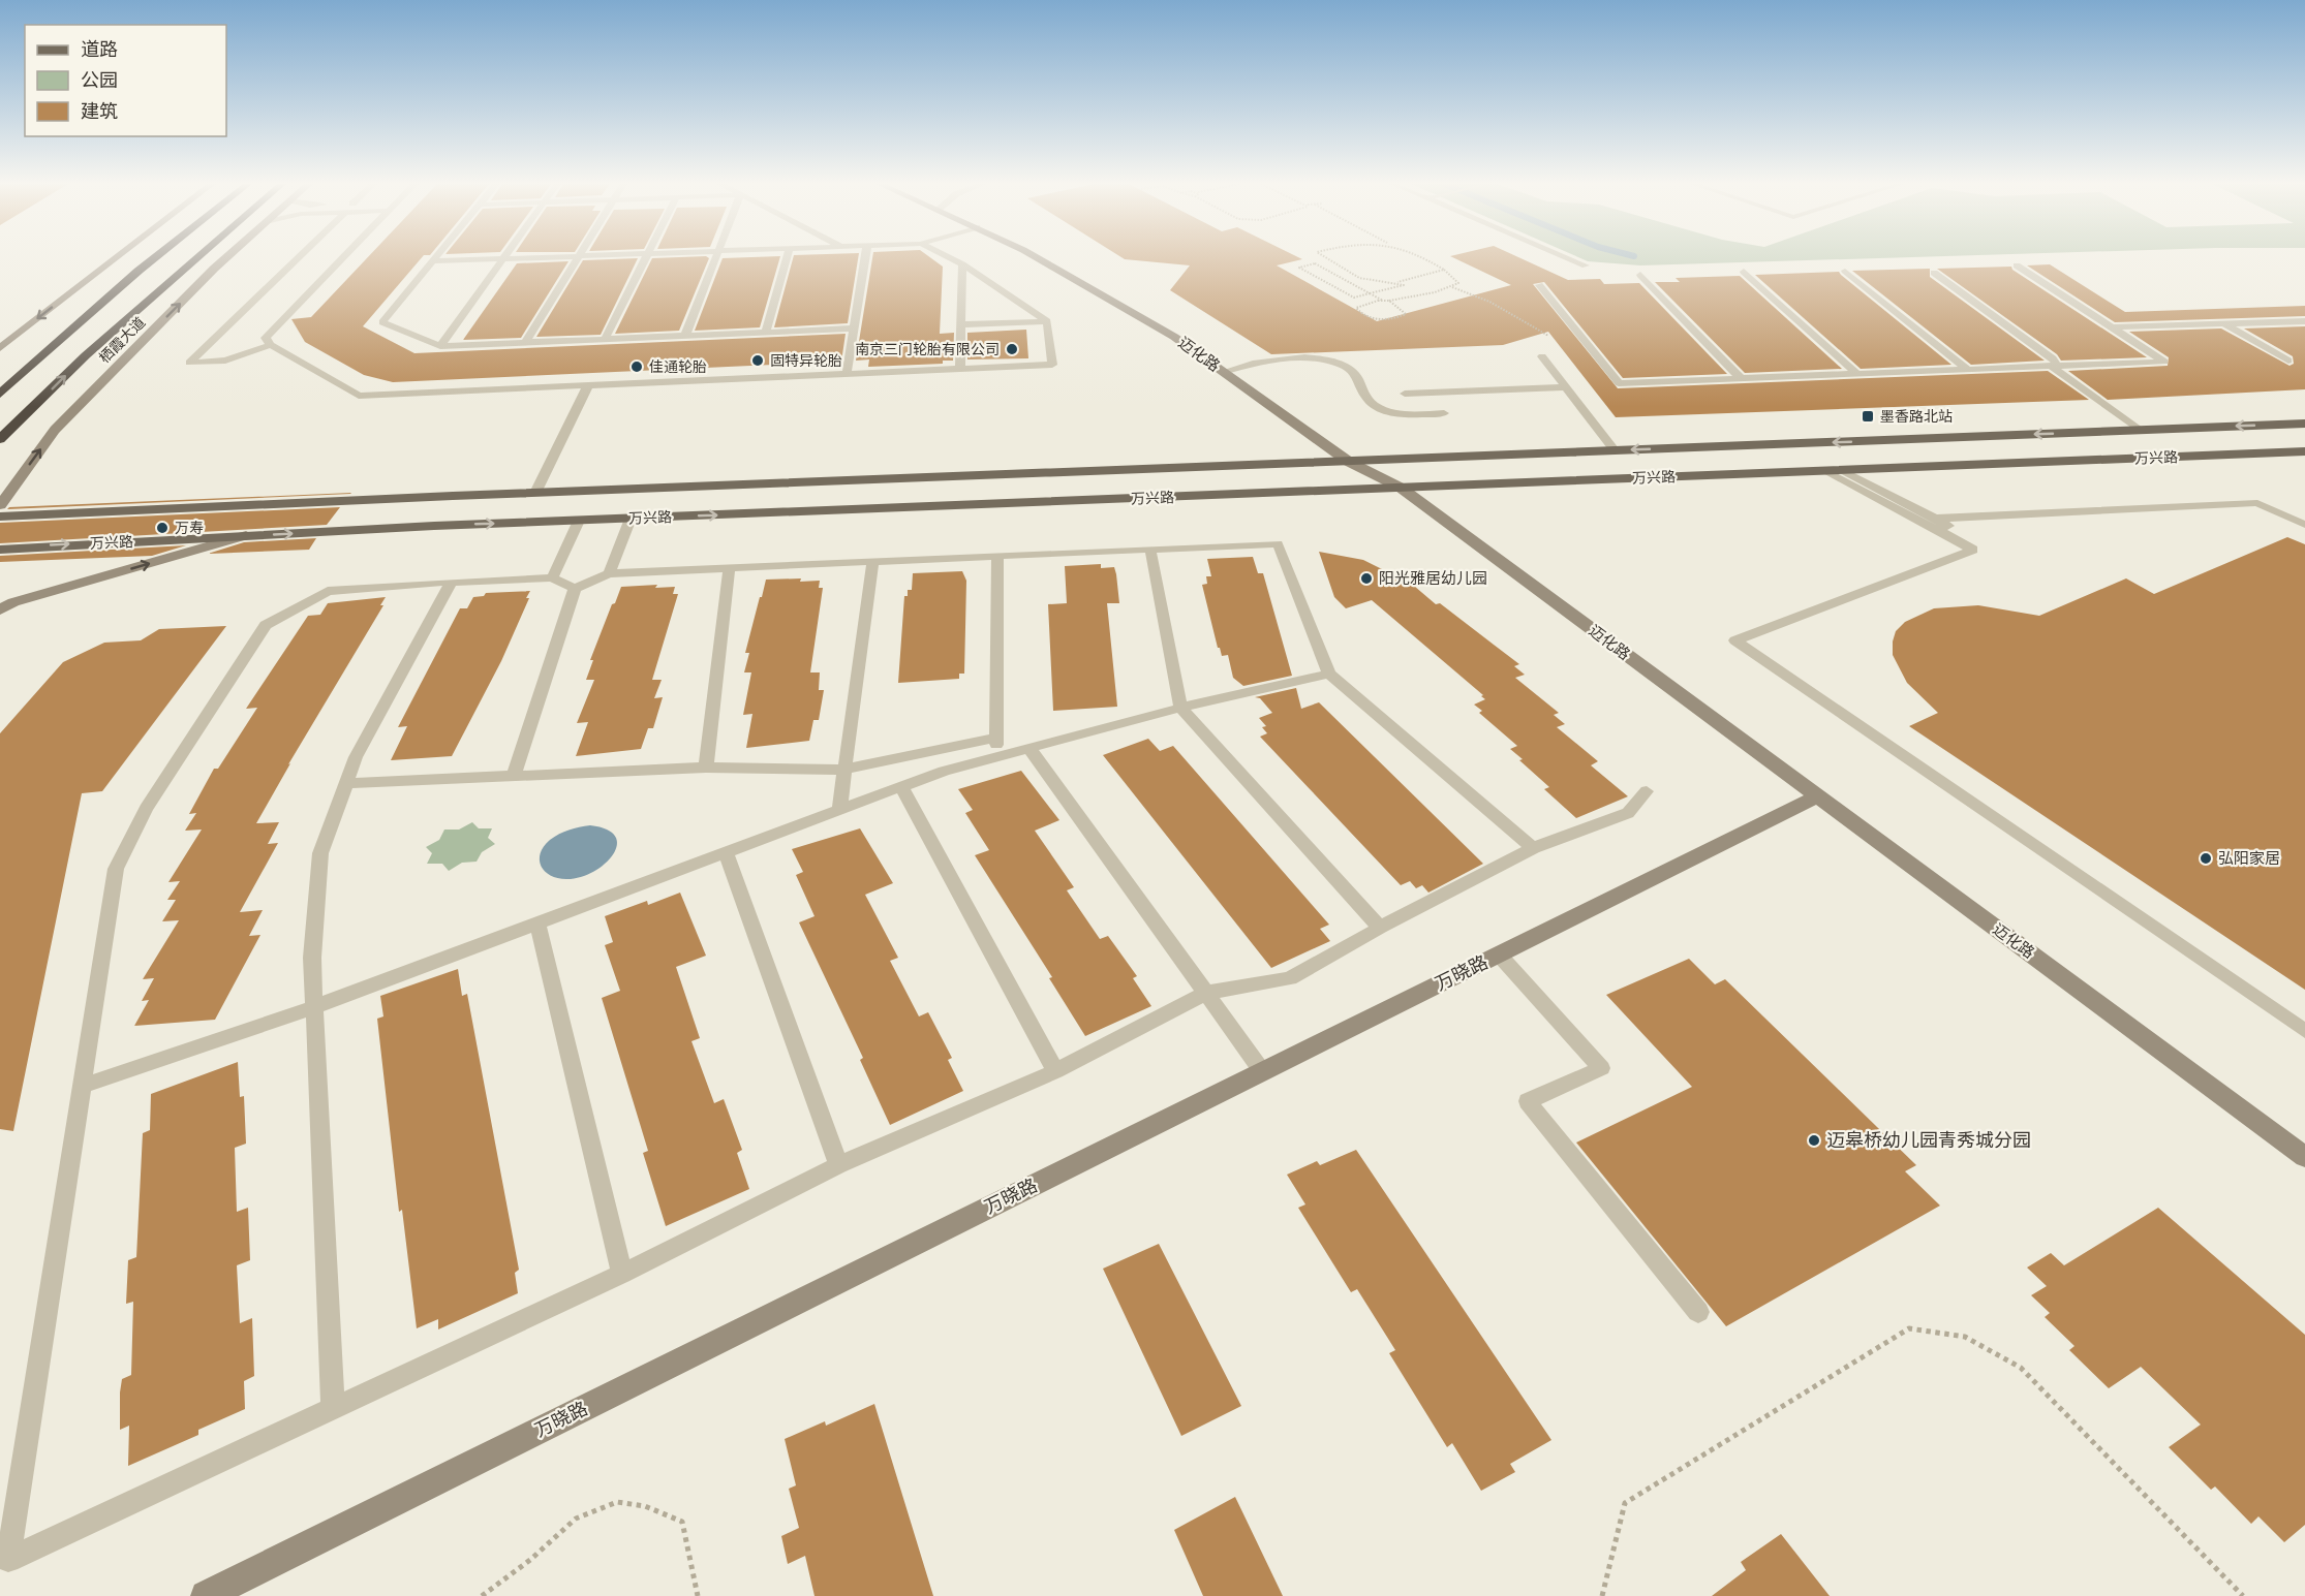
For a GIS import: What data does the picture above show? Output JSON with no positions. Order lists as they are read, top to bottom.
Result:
{
  "streets": {
    "highway": ["栖霞大道"],
    "main road": ["万兴路"],
    "street": ["迈化路", "万晓路"]
  },
  "crossings": [
    ["迈化路", "万兴路"],
    ["迈化路", "万晓路"]
  ],
  "places": {
    "other": [
      "南京三门轮胎有限公司",
      "固特异轮胎",
      "佳通轮胎",
      "万寿",
      "阳光雅居幼儿园",
      "弘阳家居",
      "迈皋桥幼儿园青秀城分园"
    ],
    "transit": ["墨香路北站"]
  },
  "legend": ["道路", "公园", "建筑"]
}
